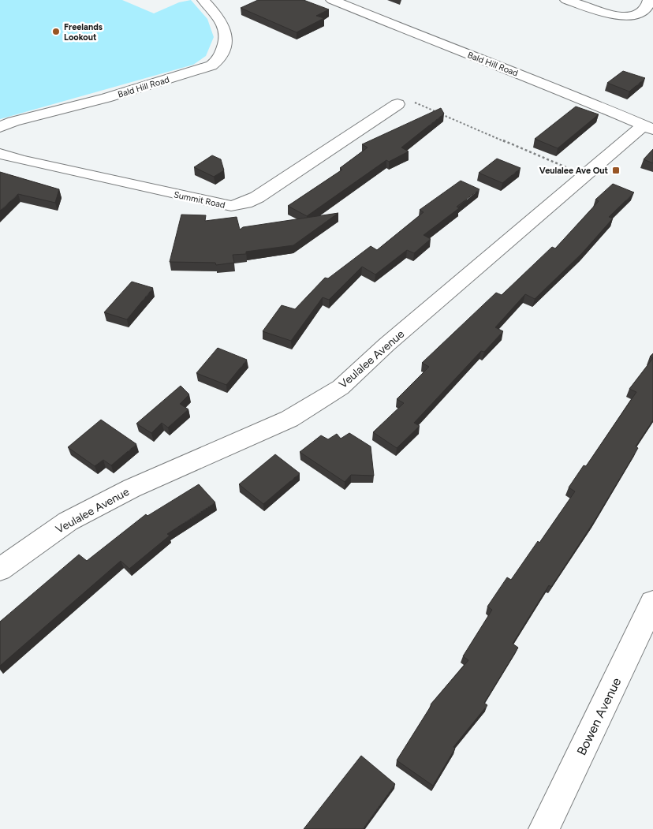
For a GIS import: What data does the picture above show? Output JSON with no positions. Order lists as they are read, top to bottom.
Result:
{
  "streets": {
    "street": [
      "Bald Hill Road",
      "Summit Road",
      "Veulalee Avenue",
      "Bowen Avenue"
    ]
  },
  "crossings": [
    ["Bald Hill Road", "Veulalee Avenue"]
  ],
  "places": {
    "other": ["Freelands Lookout"],
    "transit": ["Veulalee Ave Out"]
  }
}
